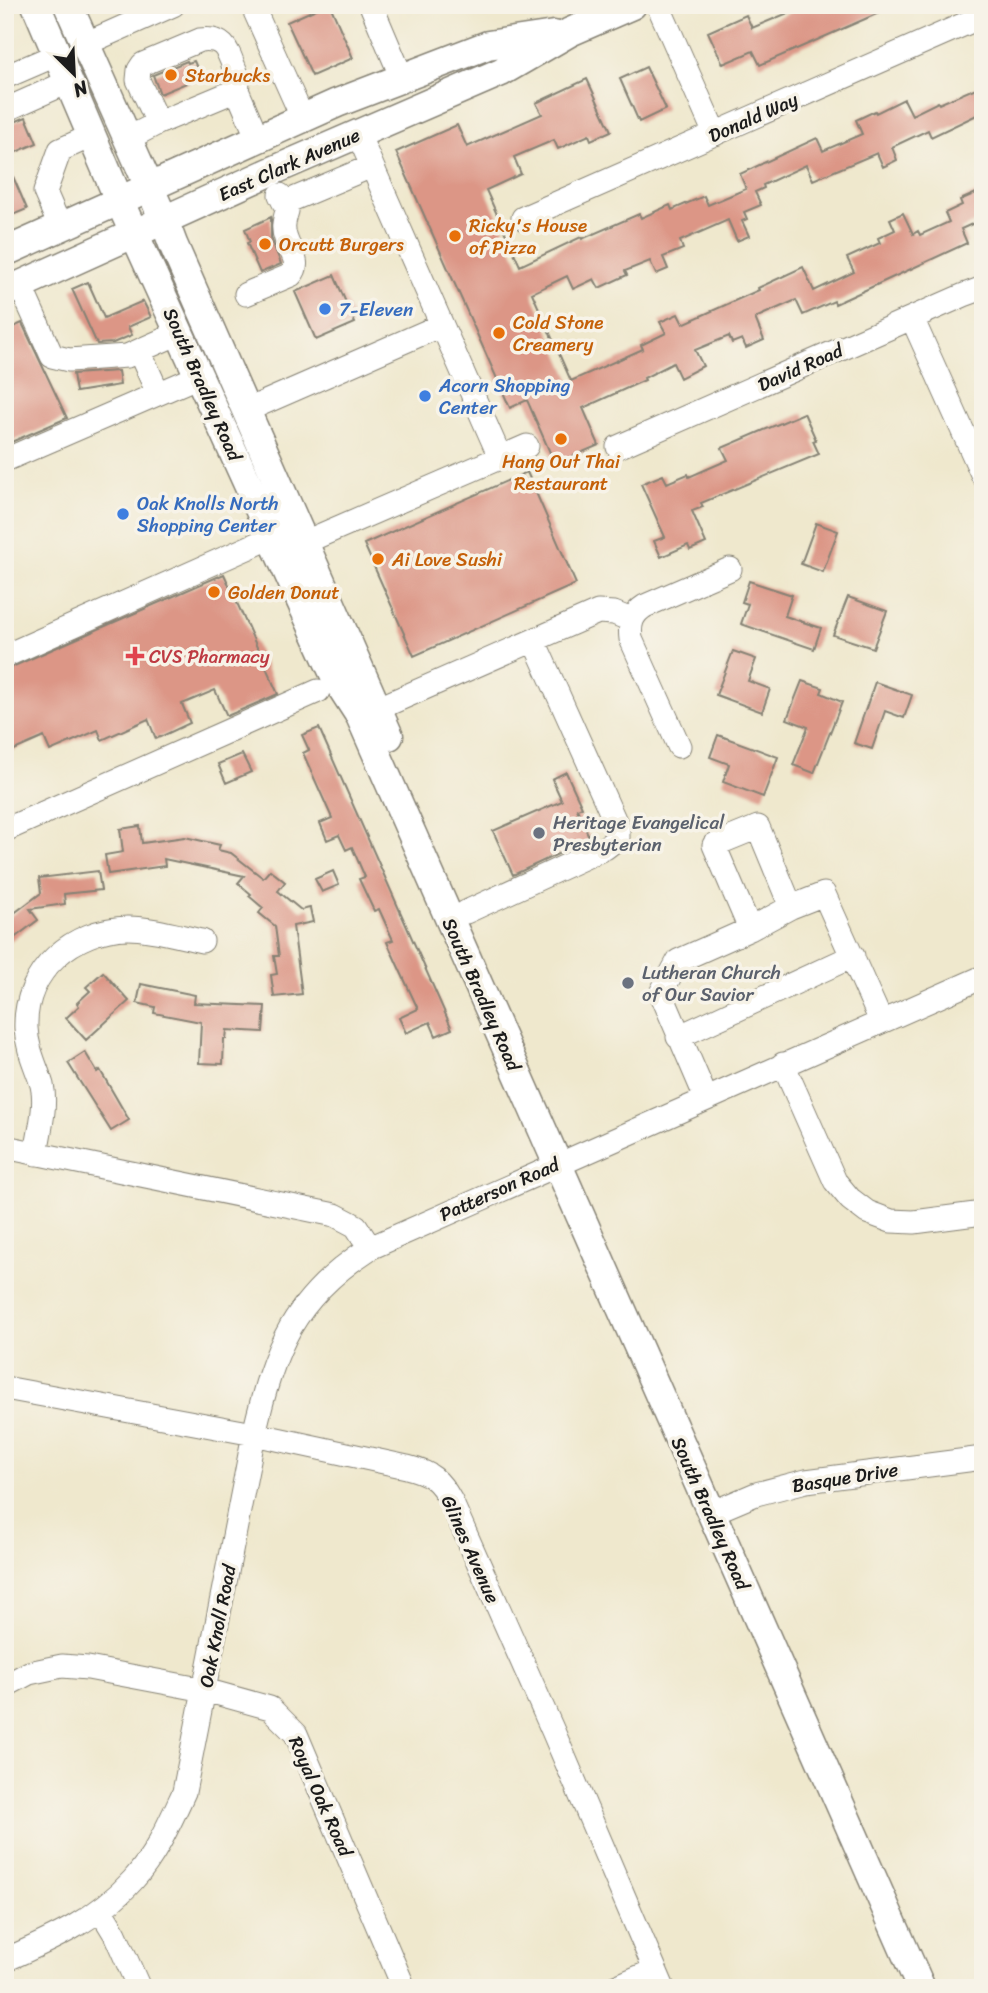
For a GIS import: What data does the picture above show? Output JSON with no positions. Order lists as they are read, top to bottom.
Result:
{
  "streets": {
    "main road": ["East Clark Avenue", "South Bradley Road"],
    "street": [
      "Donald Way",
      "David Road",
      "Patterson Road",
      "Basque Drive",
      "Glines Avenue",
      "Oak Knoll Road",
      "Royal Oak Road"
    ]
  },
  "crossings": [
    ["East Clark Avenue", "South Bradley Road"],
    ["South Bradley Road", "Patterson Road"],
    ["South Bradley Road", "Basque Drive"],
    ["Patterson Road", "Oak Knoll Road"],
    ["Glines Avenue", "Oak Knoll Road"],
    ["Oak Knoll Road", "Royal Oak Road"]
  ],
  "places": {
    "other": [
      "Starbucks",
      "Ricky's House of Pizza",
      "Orcutt Burgers",
      "7-Eleven",
      "Cold Stone Creamery",
      "Acorn Shopping Center",
      "Hang Out Thai Restaurant",
      "Oak Knolls North Shopping Center",
      "Ai Love Sushi",
      "Golden Donut",
      "Heritage Evangelical Presbyterian",
      "Lutheran Church of Our Savior"
    ],
    "health": ["CVS Pharmacy"]
  },
  "north": "bottom right"
}
